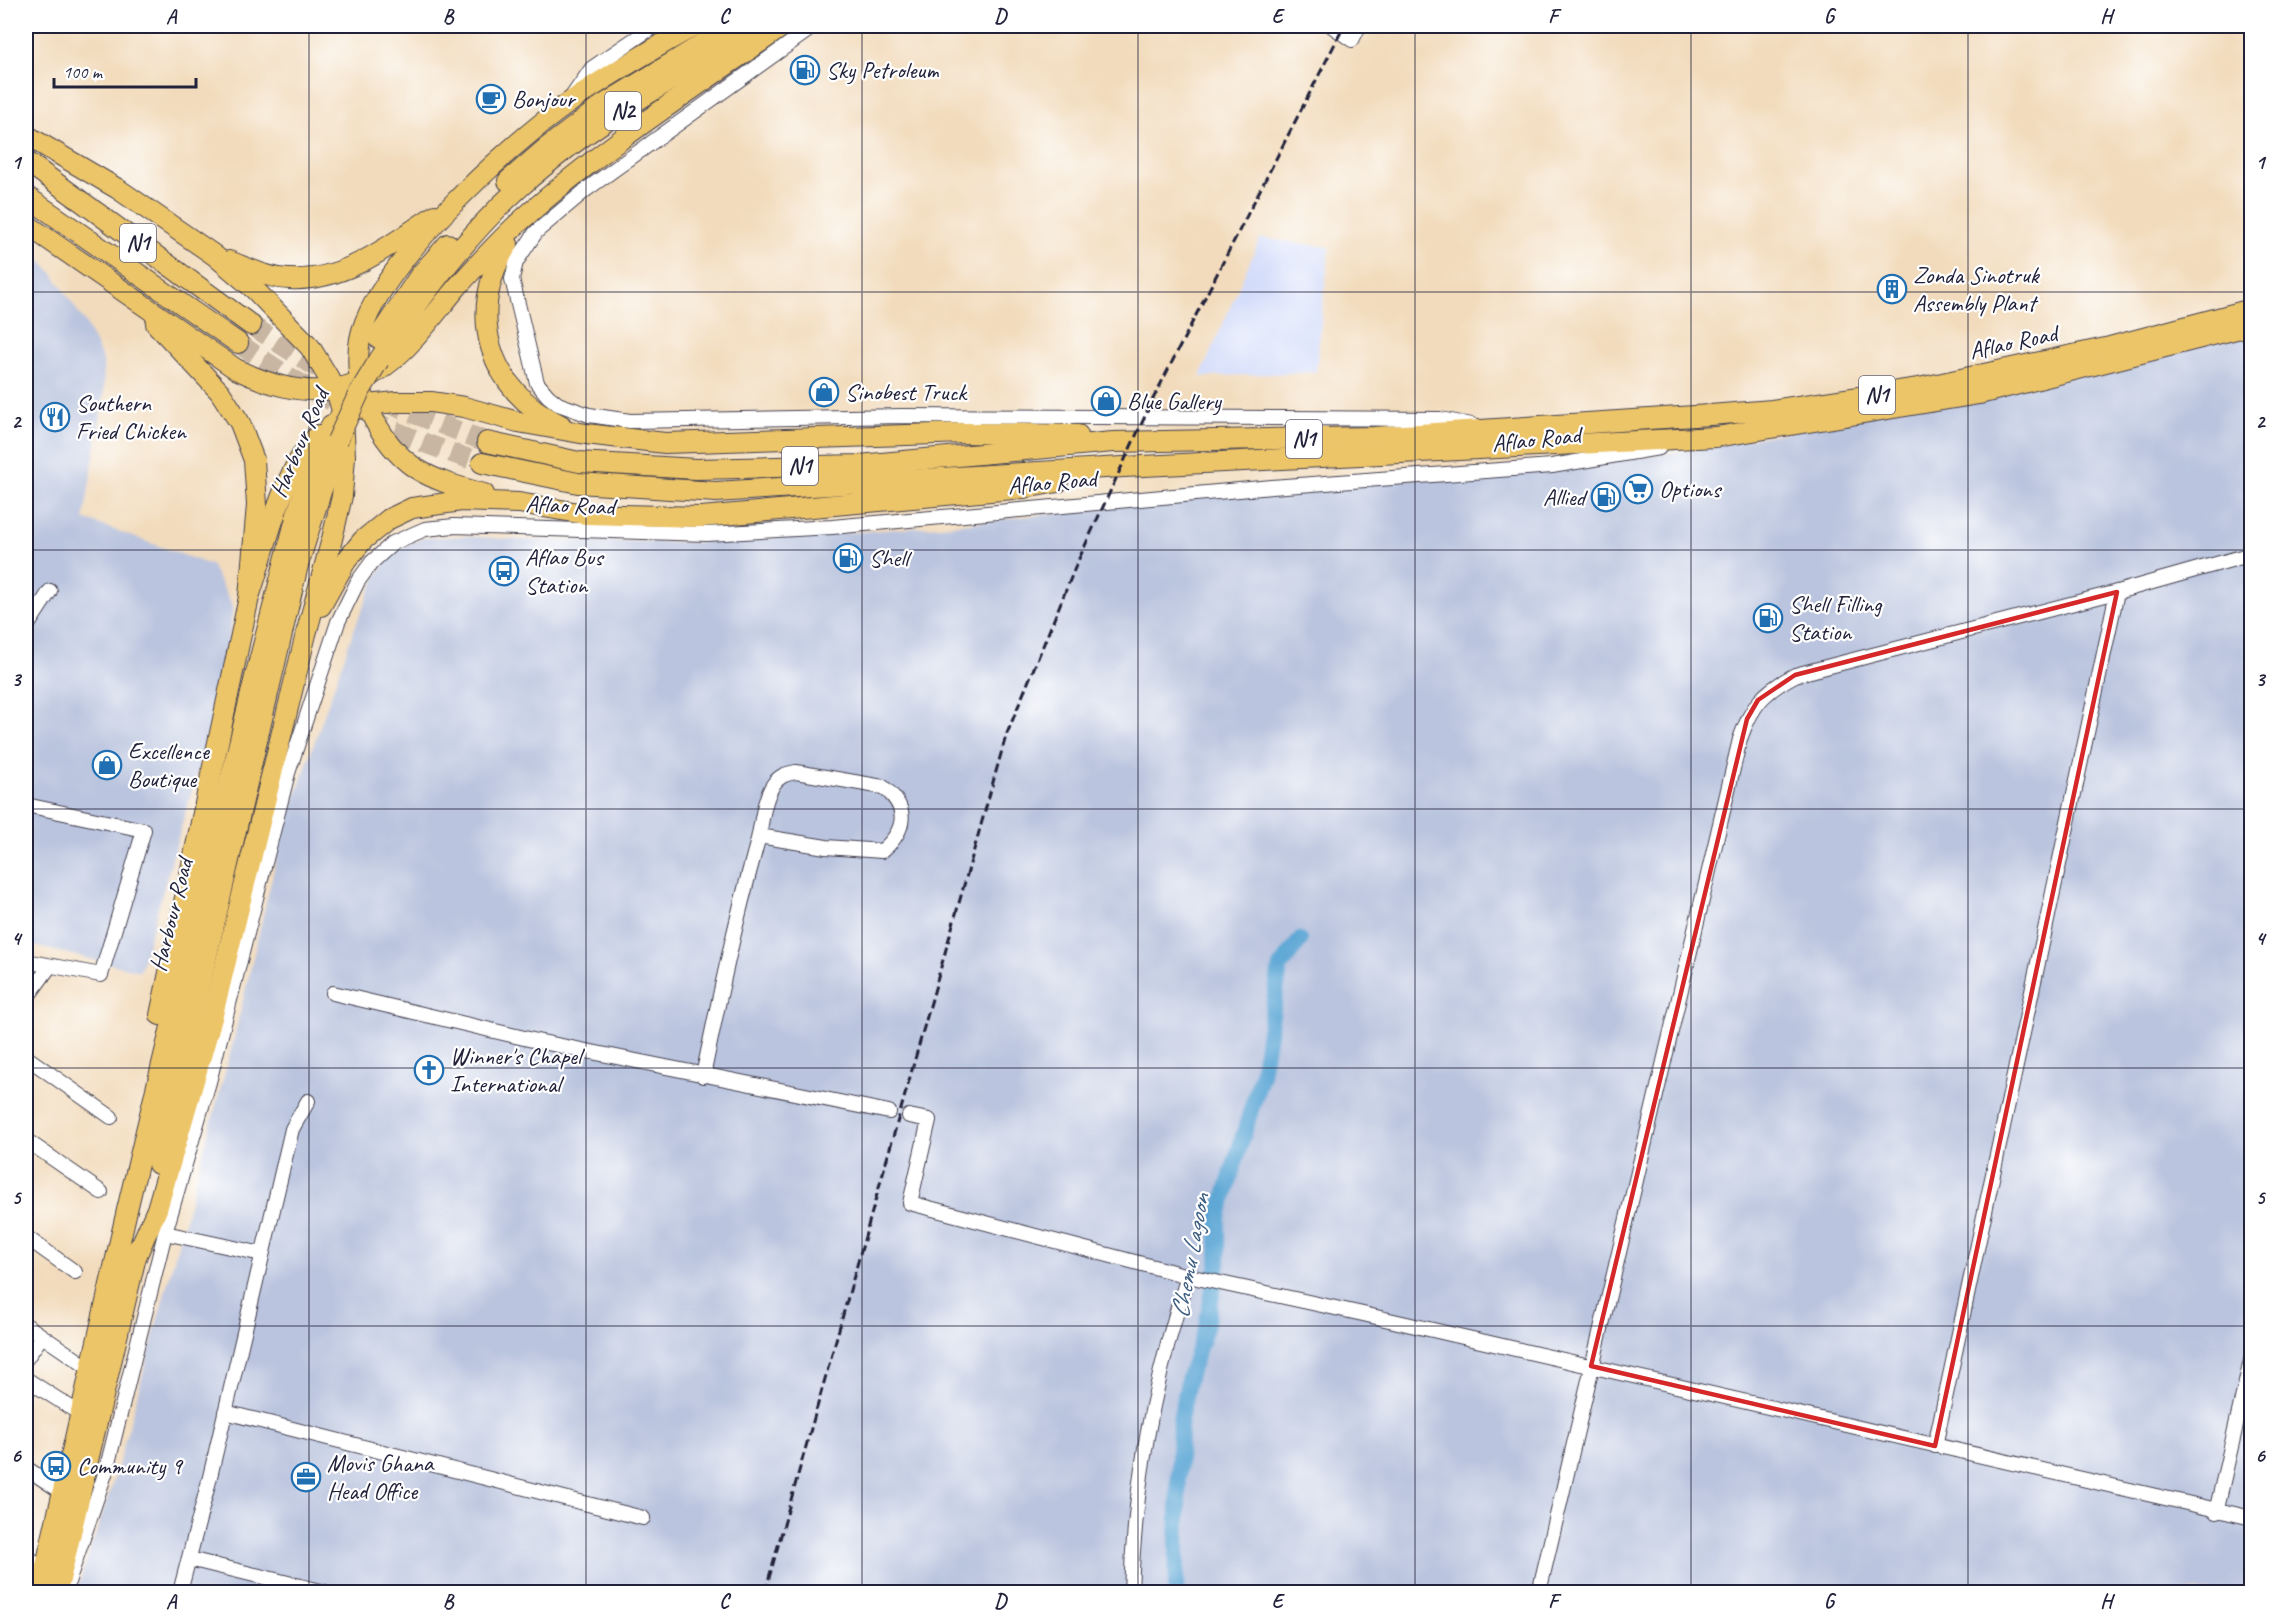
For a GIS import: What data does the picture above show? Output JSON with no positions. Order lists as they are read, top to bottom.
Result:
{
  "streets": {
    "highway": [
      "N2",
      "N1",
      "Aflao Road",
      "Harbour Road"
    ]
  },
  "crossings": [
    ["N2", "Harbour Road"]
  ],
  "water": ["Chemu Lagoon"],
  "places": {
    "fuel station": [
      "Sky Petroleum",
      "Allied",
      "Shell",
      "Shell Filling Station"
    ],
    "cafe": ["Bonjour"],
    "building": ["Zonda Sinotruk Assembly Plant"],
    "shop": ["Sinobest Truck", "Blue Gallery", "Excellence Boutique"],
    "restaurant": ["Southern Fried Chicken"],
    "supermarket": ["Options"],
    "bus stop": ["Aflao Bus Station", "Community 9"],
    "church": ["Winner's Chapel International"],
    "office": ["Movis Ghana Head Office"]
  },
  "scale_bar": "100 m",
  "grid": {
    "columns": [
      "A",
      "B",
      "C",
      "D",
      "E",
      "F",
      "G",
      "H"
    ],
    "rows": [
      "1",
      "2",
      "3",
      "4",
      "5",
      "6"
    ]
  }
}
